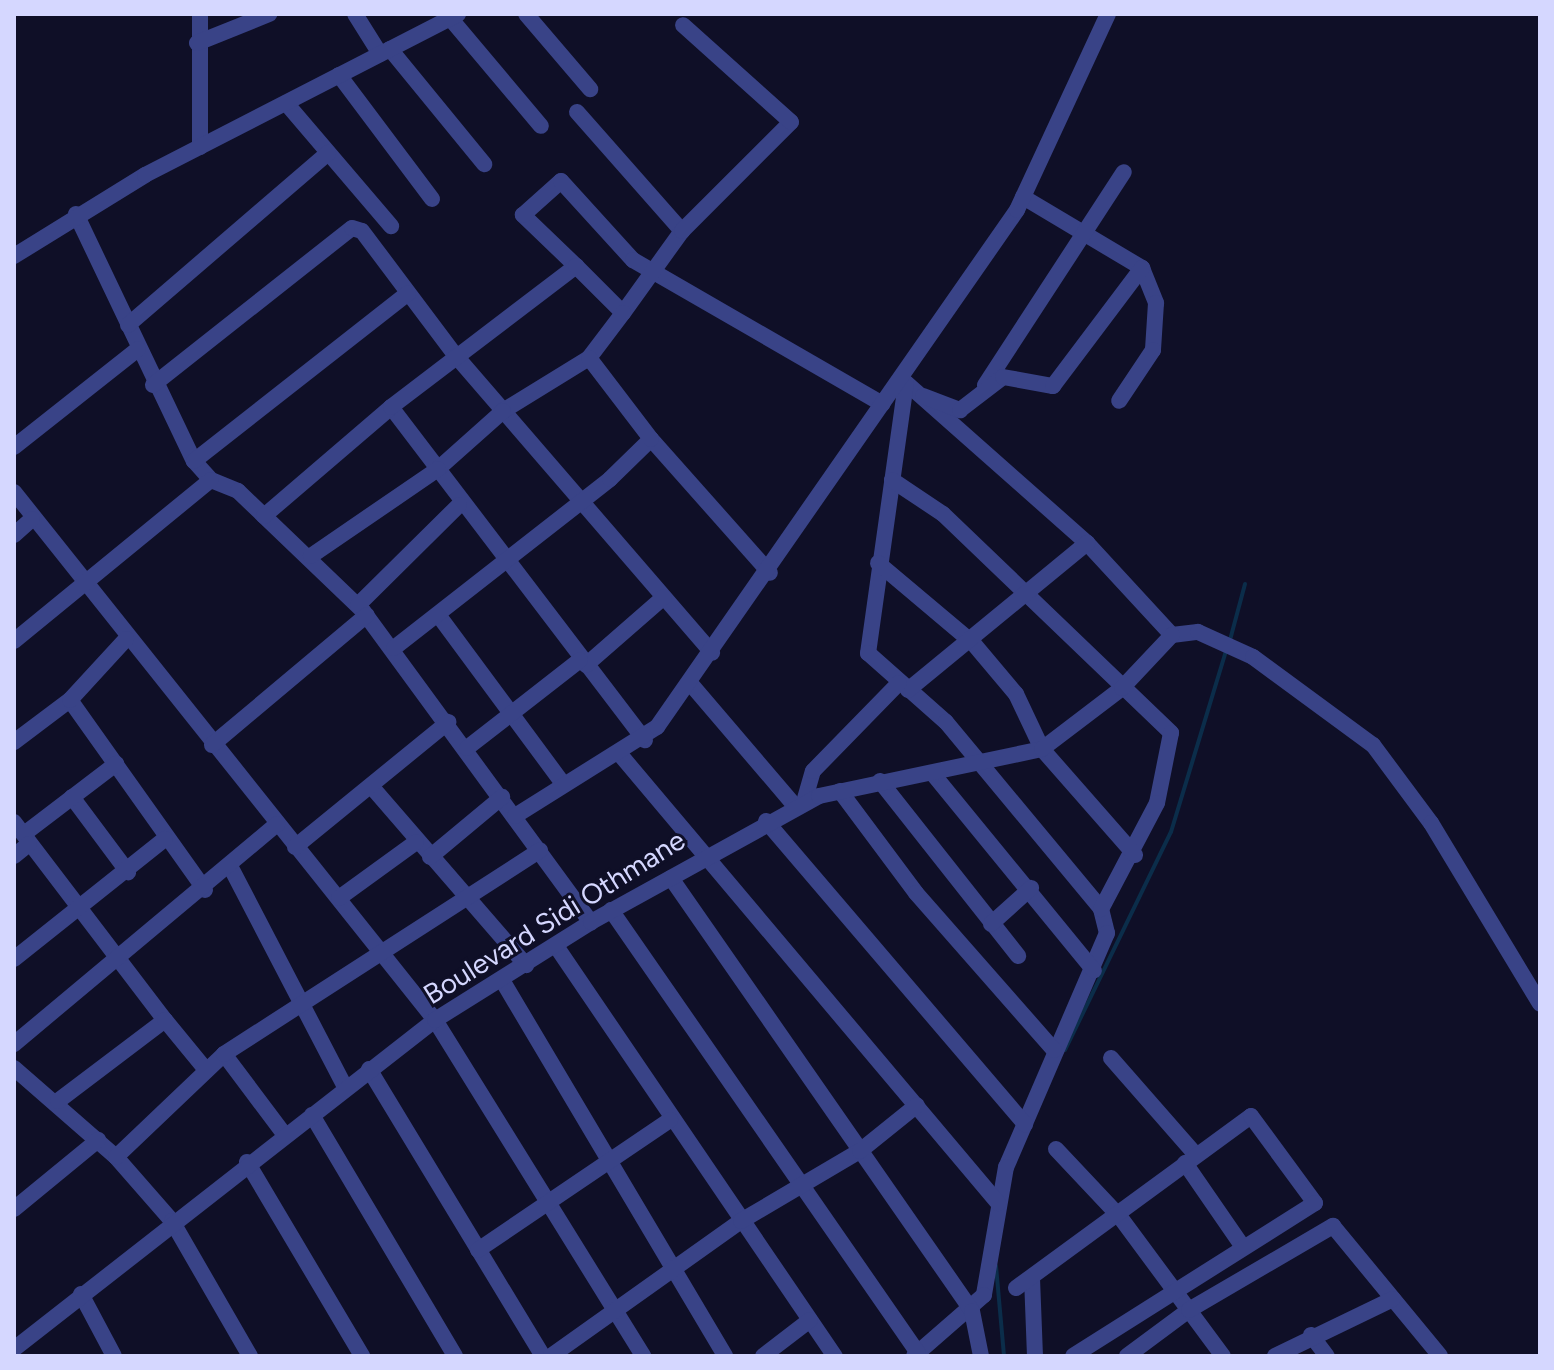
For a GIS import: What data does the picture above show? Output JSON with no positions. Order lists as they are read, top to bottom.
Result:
{
  "streets": {
    "street": ["Boulevard Sidi Othmane"]
  }
}
